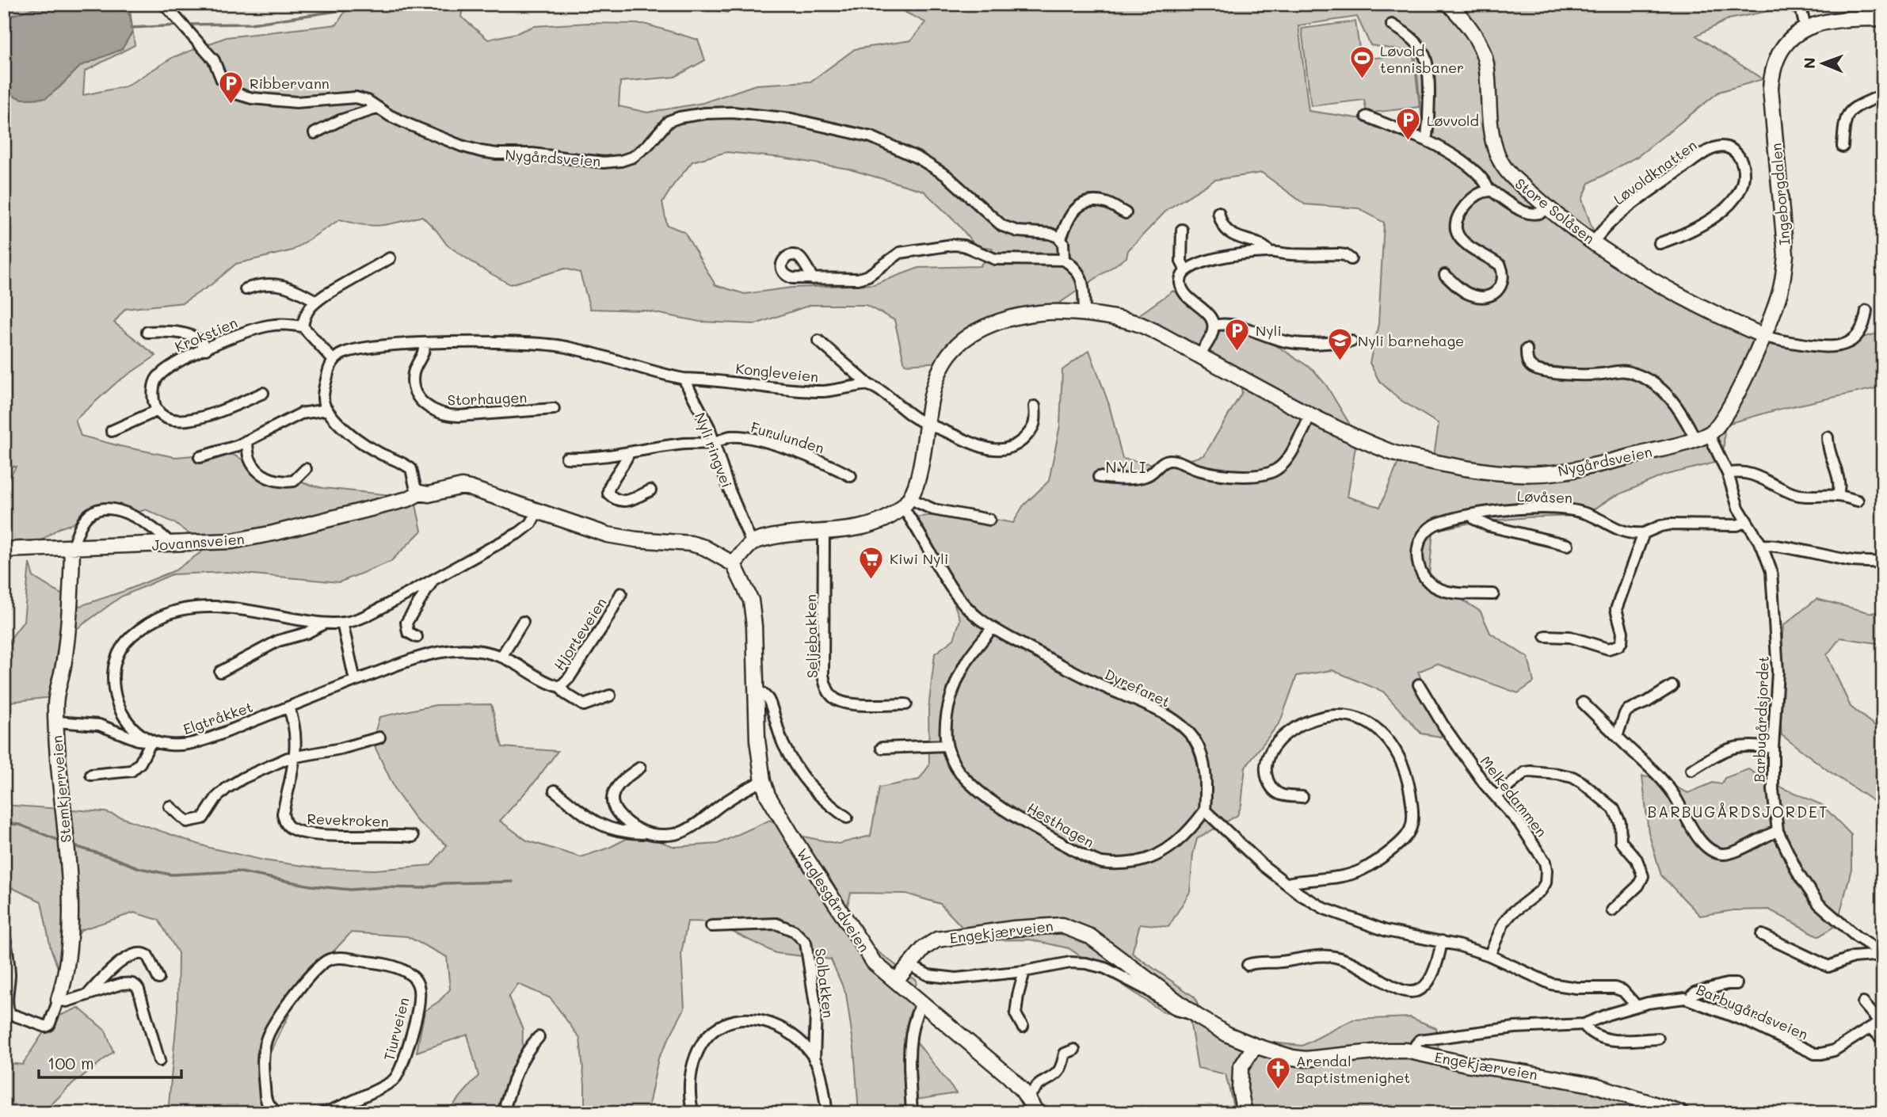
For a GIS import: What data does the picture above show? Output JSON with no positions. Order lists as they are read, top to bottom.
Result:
{
  "streets": {
    "street": [
      "Nygårdsveien",
      "Løvoldknatten",
      "Ingeborgdalen",
      "Store Solåsen",
      "Krokstien",
      "Kongleveien",
      "Storhaugen",
      "Furulunden",
      "Nyli ringvei",
      "Løvåsen",
      "Jovannsveien",
      "Hjorteveien",
      "Seljebakken",
      "Dyrefaret",
      "Elgtråkket",
      "Barbugårdsjordet",
      "Stemkjerrveien",
      "Melkedammen",
      "Revekroken",
      "Hesthagen",
      "Waglesgårdveien",
      "Engekjærveien",
      "Solbakken",
      "Barbugårdsveien",
      "Tiurveien"
    ]
  },
  "crossings": [
    ["Nygårdsveien", "Ingeborgdalen"],
    ["Nygårdsveien", "Kongleveien"],
    ["Løvoldknatten", "Store Solåsen"],
    ["Ingeborgdalen", "Store Solåsen"],
    ["Kongleveien", "Nyli ringvei"],
    ["Furulunden", "Nyli ringvei"],
    ["Jovannsveien", "Stemkjerrveien"],
    ["Hjorteveien", "Elgtråkket"],
    ["Dyrefaret", "Hesthagen"],
    ["Elgtråkket", "Stemkjerrveien"],
    ["Elgtråkket", "Revekroken"],
    ["Waglesgårdveien", "Engekjærveien"],
    ["Engekjærveien", "Barbugårdsveien"]
  ],
  "districts": ["NYLI", "BARBUGÅRDSJORDET"],
  "places": {
    "sports": ["Løvold tennisbaner"],
    "parking": ["Ribbervann", "Løvvold", "Nyli"],
    "school or university": ["Nyli barnehage"],
    "supermarket": ["Kiwi Nyli"],
    "church": ["Arendal Baptistmenighet"]
  },
  "scale_bar": "100 m",
  "north": "left"
}
